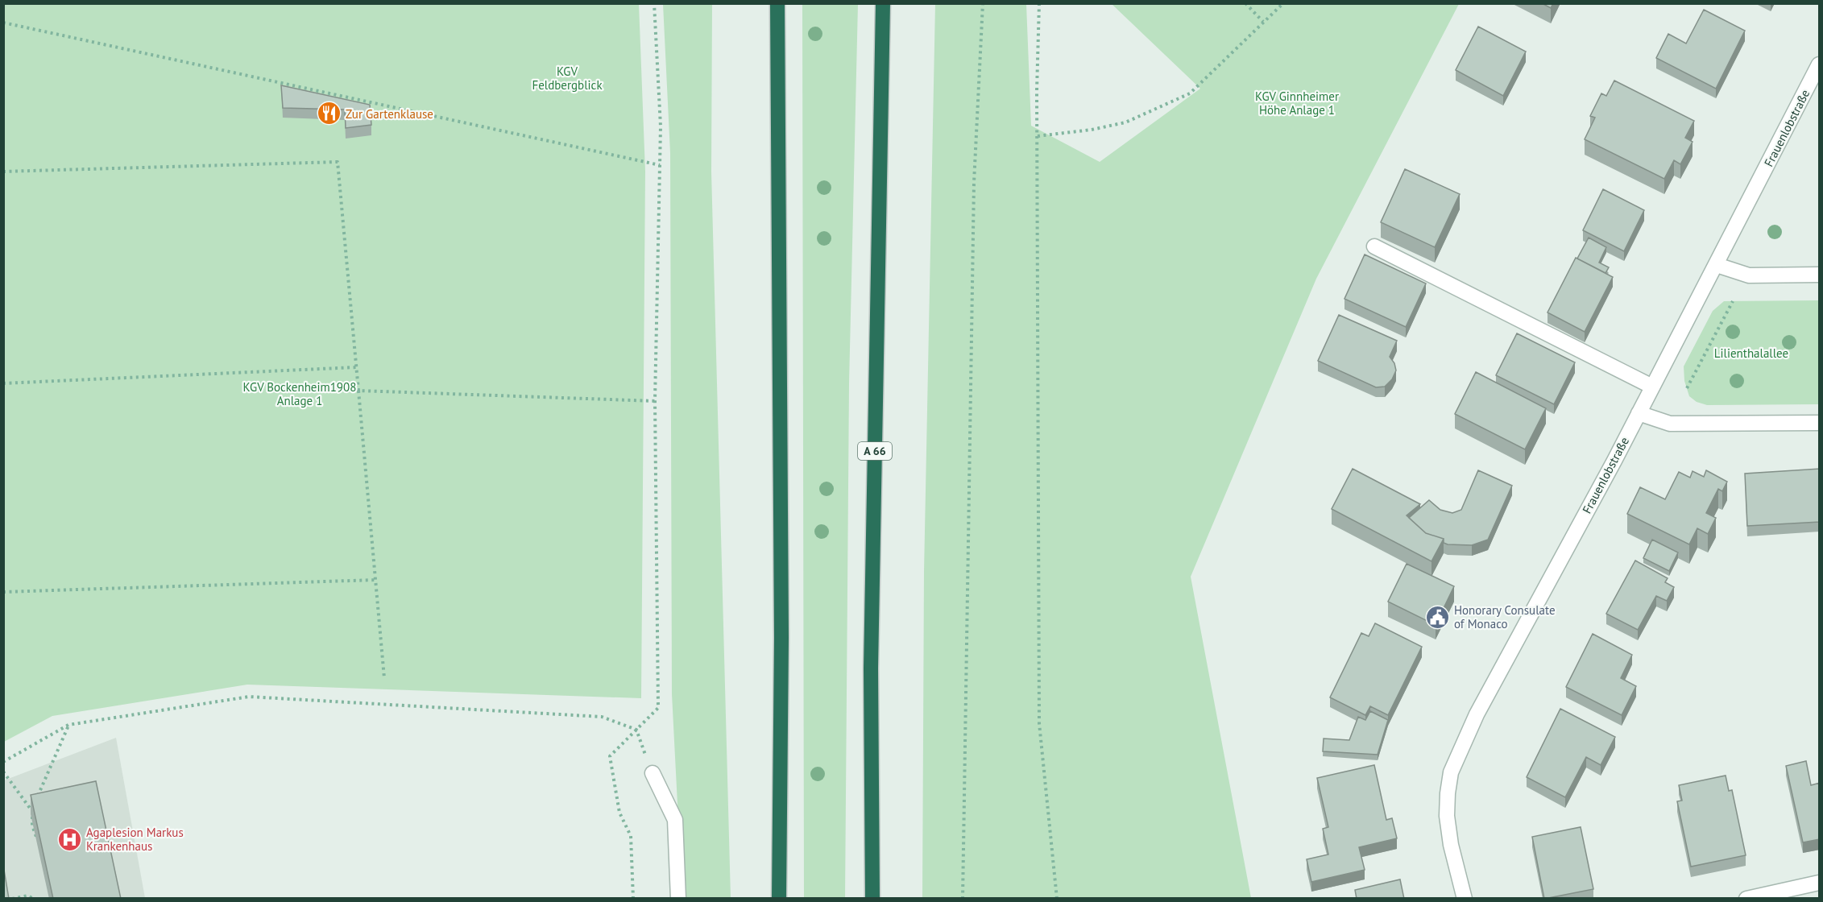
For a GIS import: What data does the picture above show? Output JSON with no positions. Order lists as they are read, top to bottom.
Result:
{
  "streets": {
    "highway": ["A 66"],
    "street": ["Frauenlobstraße"]
  },
  "parks": [
    "KGV Feldbergblick",
    "KGV Ginnheimer Höhe Anlage 1",
    "Lilienthalallee",
    "KGV Bockenheim1908 Anlage 1"
  ],
  "places": {
    "restaurant": ["Zur Gartenklause"],
    "public building": ["Honorary Consulate of Monaco"],
    "hospital": ["Agaplesion Markus Krankenhaus"]
  }
}
